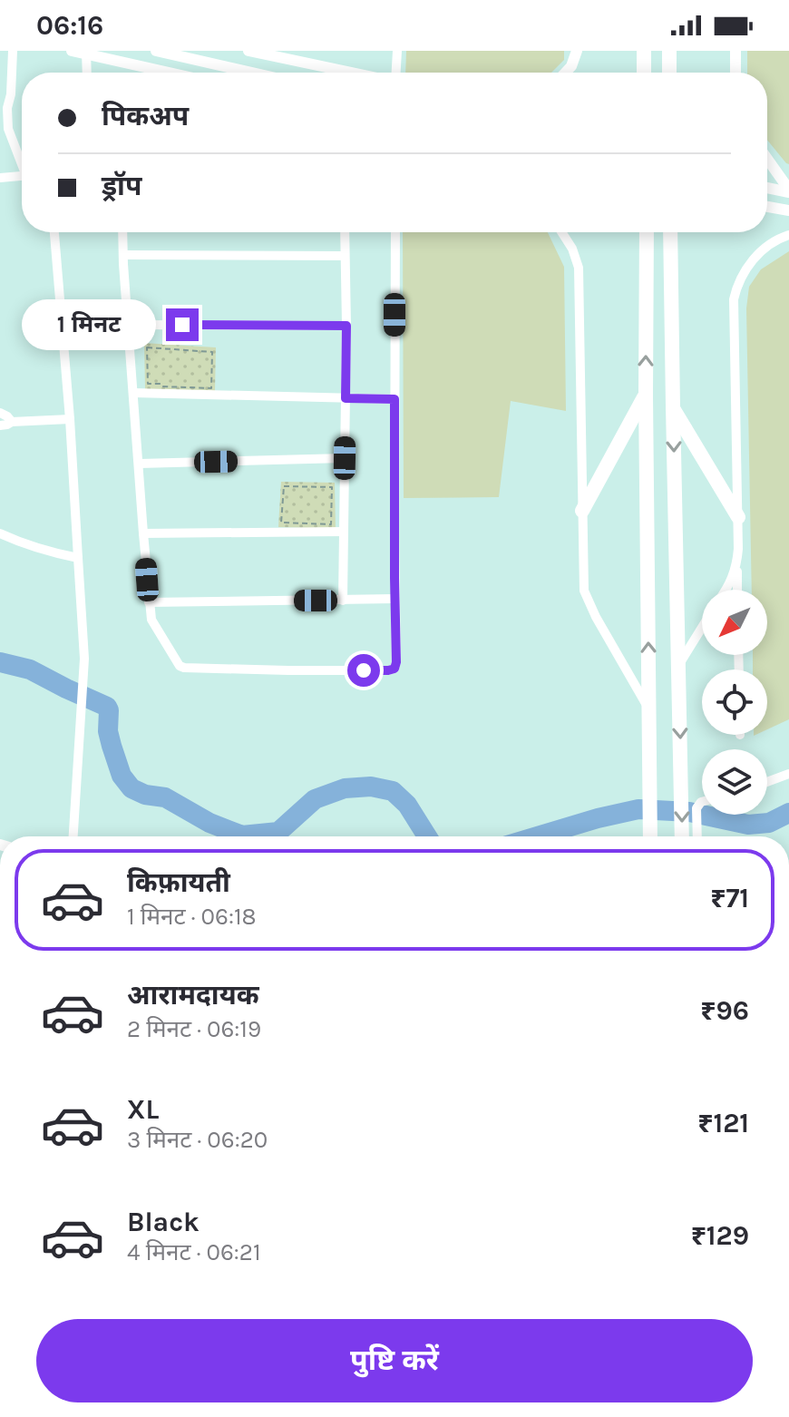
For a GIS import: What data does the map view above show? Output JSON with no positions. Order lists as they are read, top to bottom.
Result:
{
  "north": "bottom left",
  "page": {
    "status": "06:16",
    "banner": ["पिकअप", "ड्रॉप"],
    "bubble": "1 मिनट",
    "list": [
      {
        "name": "किफ़ायती",
        "note": "1 मिनट · 06:18",
        "value": "₹71"
      },
      {
        "name": "आरामदायक",
        "note": "2 मिनट · 06:19",
        "value": "₹96"
      },
      {
        "name": "XL",
        "note": "3 मिनट · 06:20",
        "value": "₹121"
      },
      {
        "name": "Black",
        "note": "4 मिनट · 06:21",
        "value": "₹129"
      }
    ],
    "buttons": "पुष्टि करें"
  }
}
